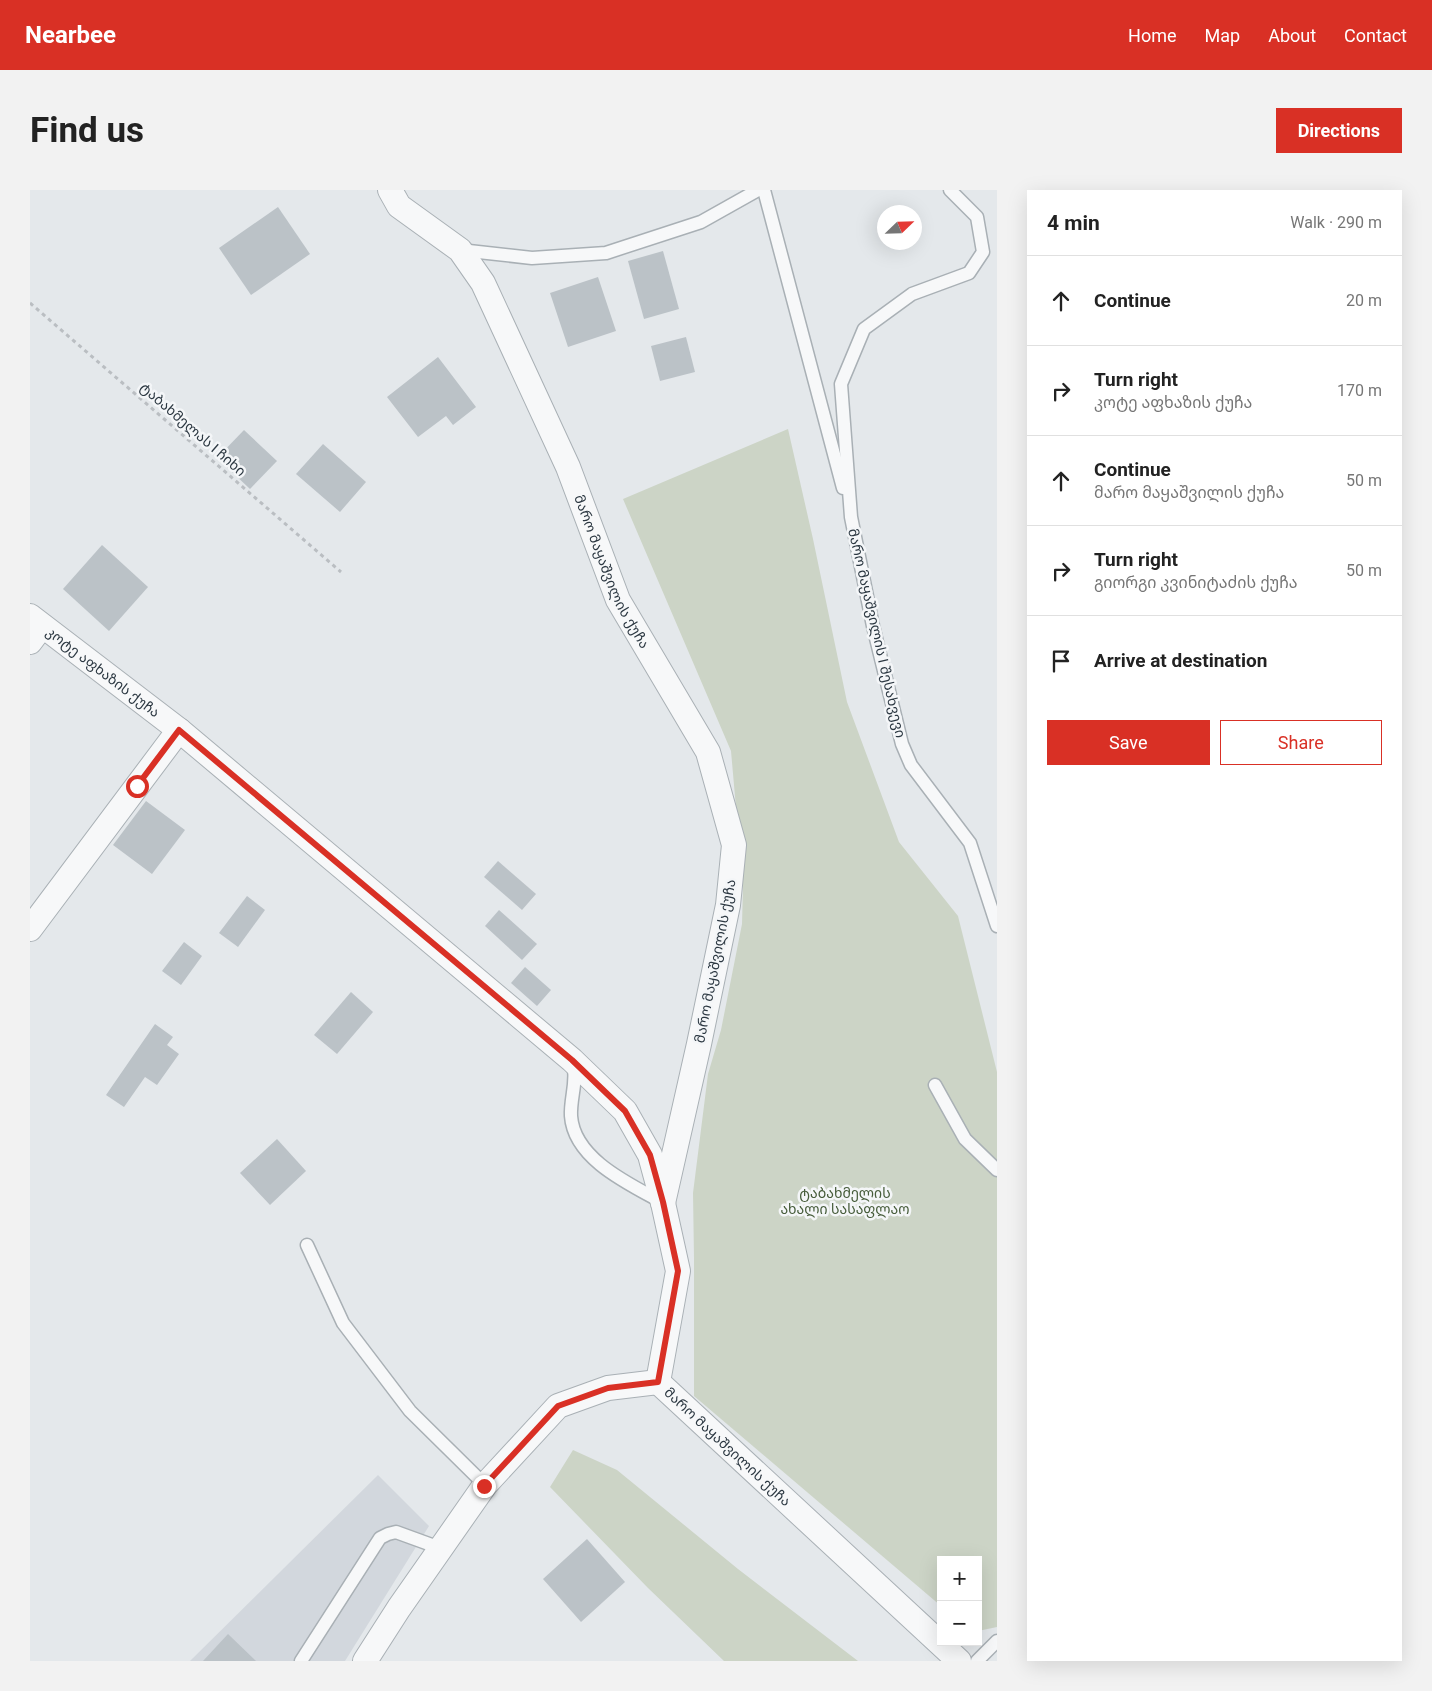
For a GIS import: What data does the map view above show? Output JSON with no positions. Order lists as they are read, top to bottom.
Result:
{
  "streets": {
    "street": ["მარო მაყაშვილის ქუჩა", "კოტე აფხაზის ქუჩა"],
    "lane": ["მარო მაყაშვილის I შესახვევი"],
    "path": ["ტაბახმელას I ჩიხი"]
  },
  "crossings": [
    ["მარო მაყაშვილის ქუჩა", "კოტე აფხაზის ქუჩა"]
  ],
  "parks": ["ტაბახმელის ახალი სასაფლაო"],
  "north": "top right",
  "page": {
    "header": "Nearbee",
    "nav": [
      "Home",
      "Map",
      "About",
      "Contact"
    ],
    "buttons": [
      "Directions",
      ["Save", "Share"]
    ],
    "title": "Find us",
    "heading": ["4 min", "Walk · 290 m"],
    "list": [
      ["Continue", "20 m"],
      ["Turn right", "კოტე აფხაზის ქუჩა", "170 m"],
      ["Continue", "მარო მაყაშვილის ქუჩა", "50 m"],
      ["Turn right", "გიორგი კვინიტაძის ქუჩა", "50 m"],
      "Arrive at destination"
    ],
    "map_buttons": ["+", "−"]
  }
}
